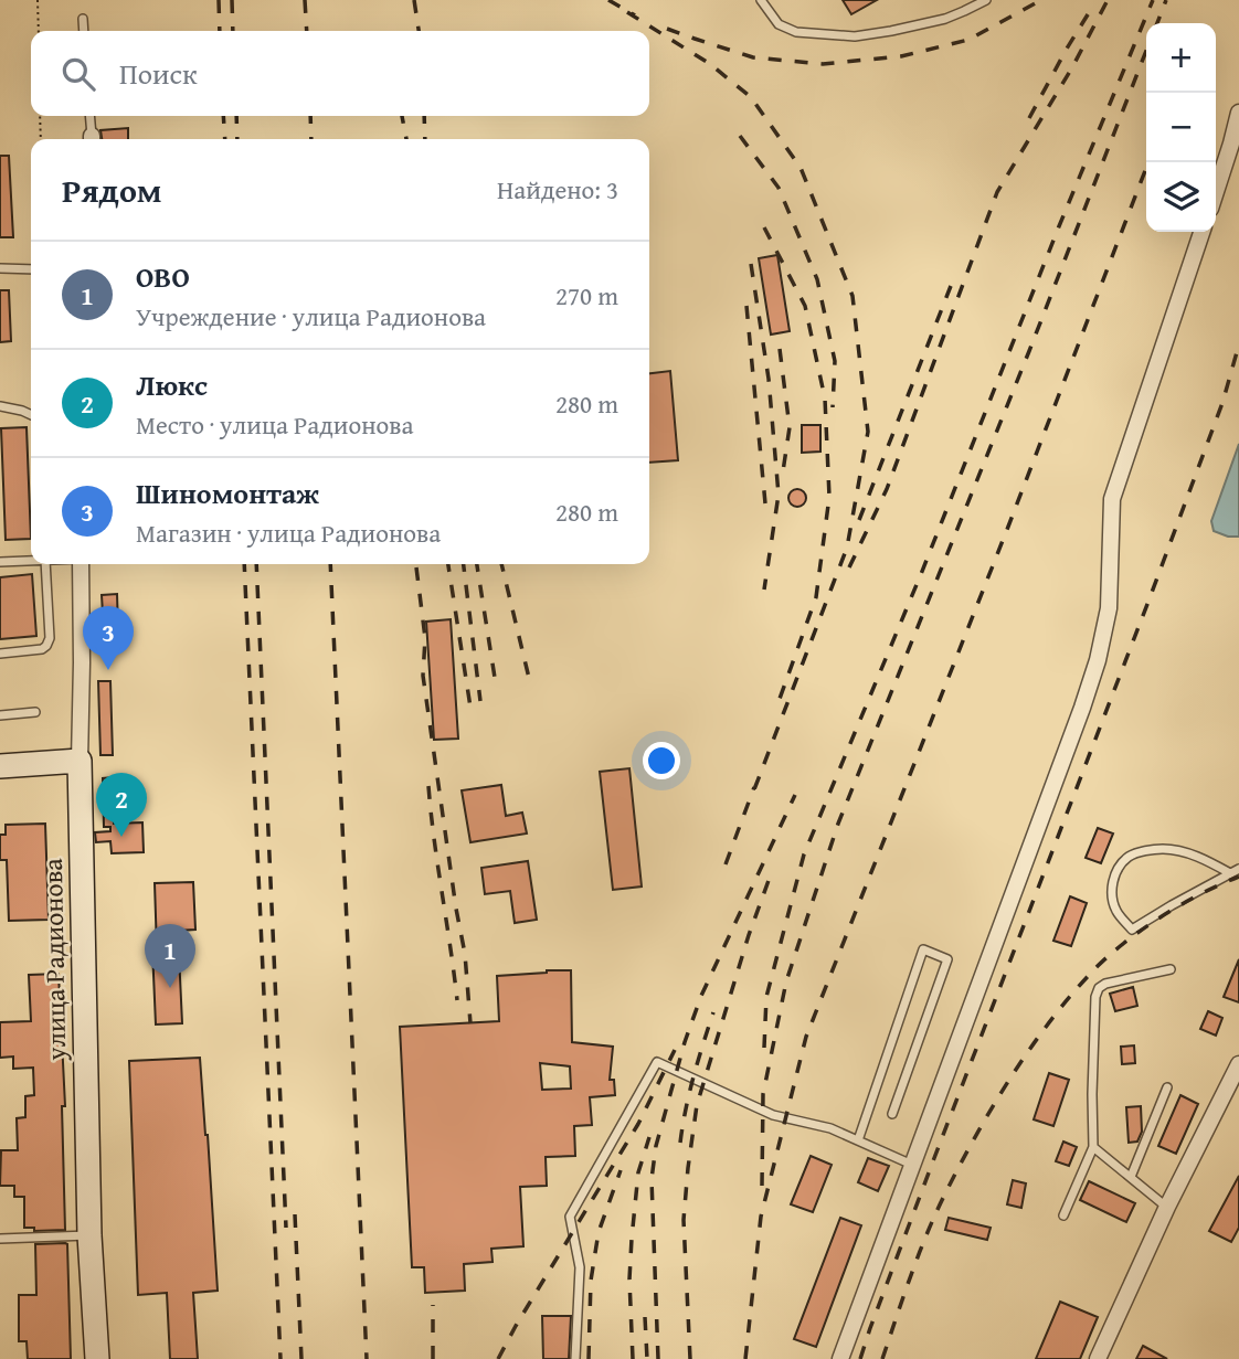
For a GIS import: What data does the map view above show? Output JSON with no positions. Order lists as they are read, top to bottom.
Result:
{
  "streets": {
    "street": ["улица Радионова"]
  },
  "page": {
    "map_buttons": ["+", "−"],
    "search": "Поиск",
    "heading": ["Рядом", "Найдено: 3"],
    "list": [
      {
        "mark": "1",
        "name": "OBO",
        "note": "Учреждение · улица Радионова",
        "value": "270 m"
      },
      {
        "mark": "2",
        "name": "Люкс",
        "note": "Место · улица Радионова",
        "value": "280 m"
      },
      {
        "mark": "3",
        "name": "Шиномонтаж",
        "note": "Магазин · улица Радионова",
        "value": "280 m"
      }
    ],
    "pins": ["3", "2", "1"]
  }
}
